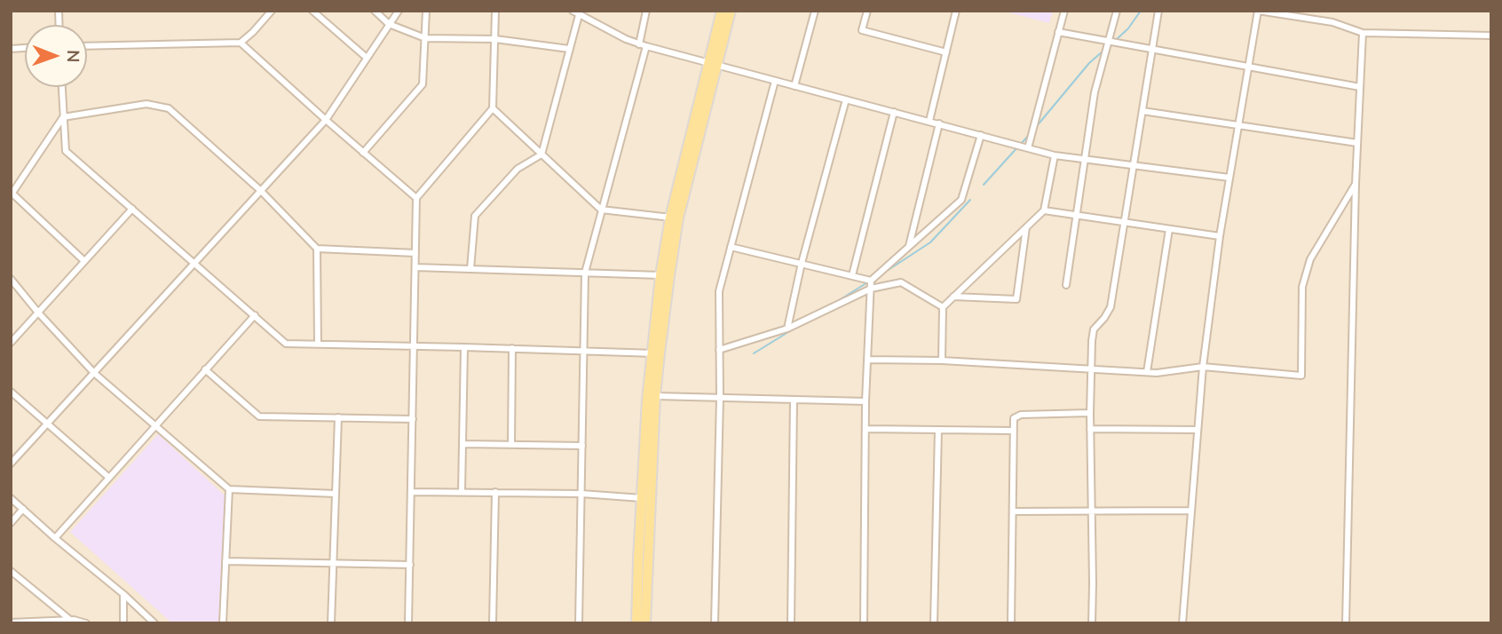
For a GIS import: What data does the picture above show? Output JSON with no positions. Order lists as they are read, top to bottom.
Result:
{
  "north": "right"
}
